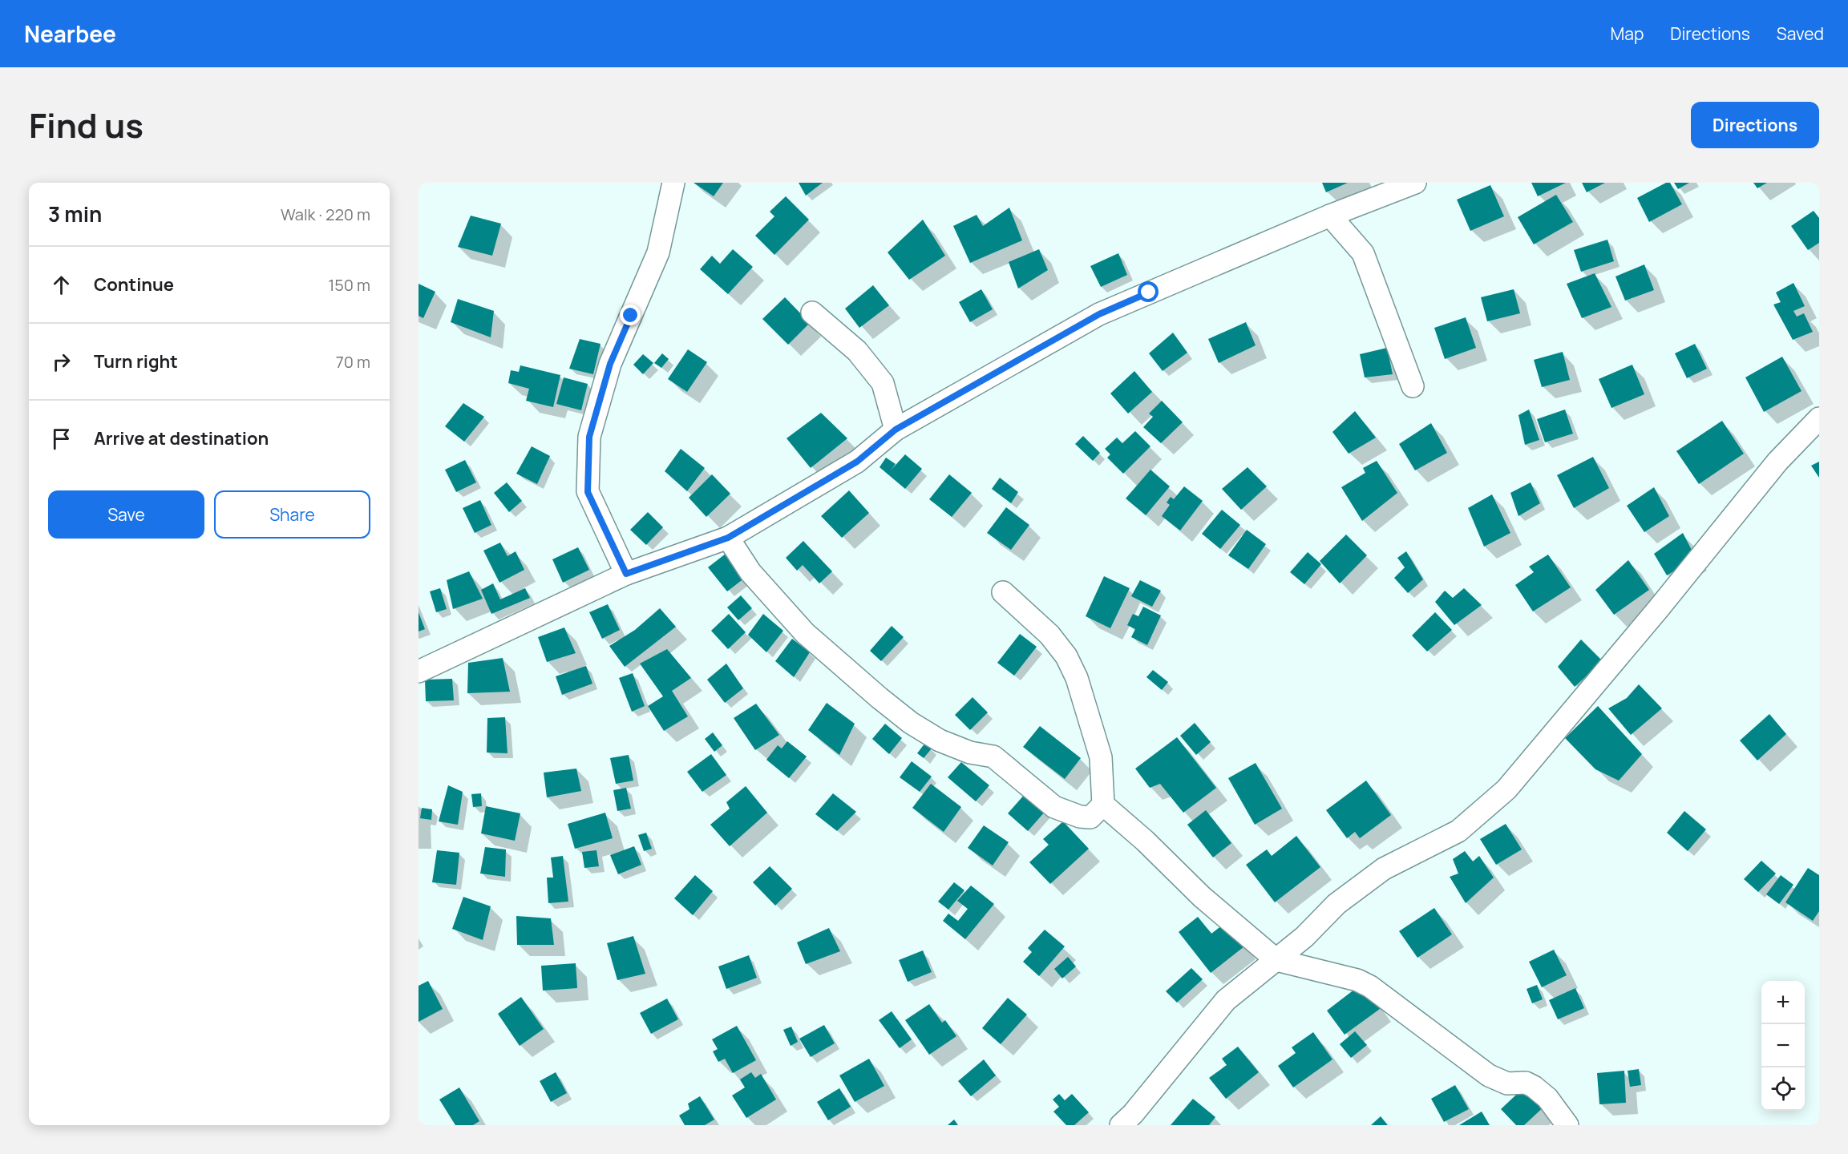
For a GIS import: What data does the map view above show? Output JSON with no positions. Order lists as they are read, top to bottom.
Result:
{
  "page": {
    "header": "Nearbee",
    "nav": ["Map", "Directions", "Saved"],
    "title": "Find us",
    "buttons": [
      "Directions",
      ["Save", "Share"]
    ],
    "heading": ["3 min", "Walk · 220 m"],
    "list": [
      ["Continue", "150 m"],
      ["Turn right", "70 m"],
      "Arrive at destination"
    ],
    "map_buttons": ["+", "−"]
  }
}
